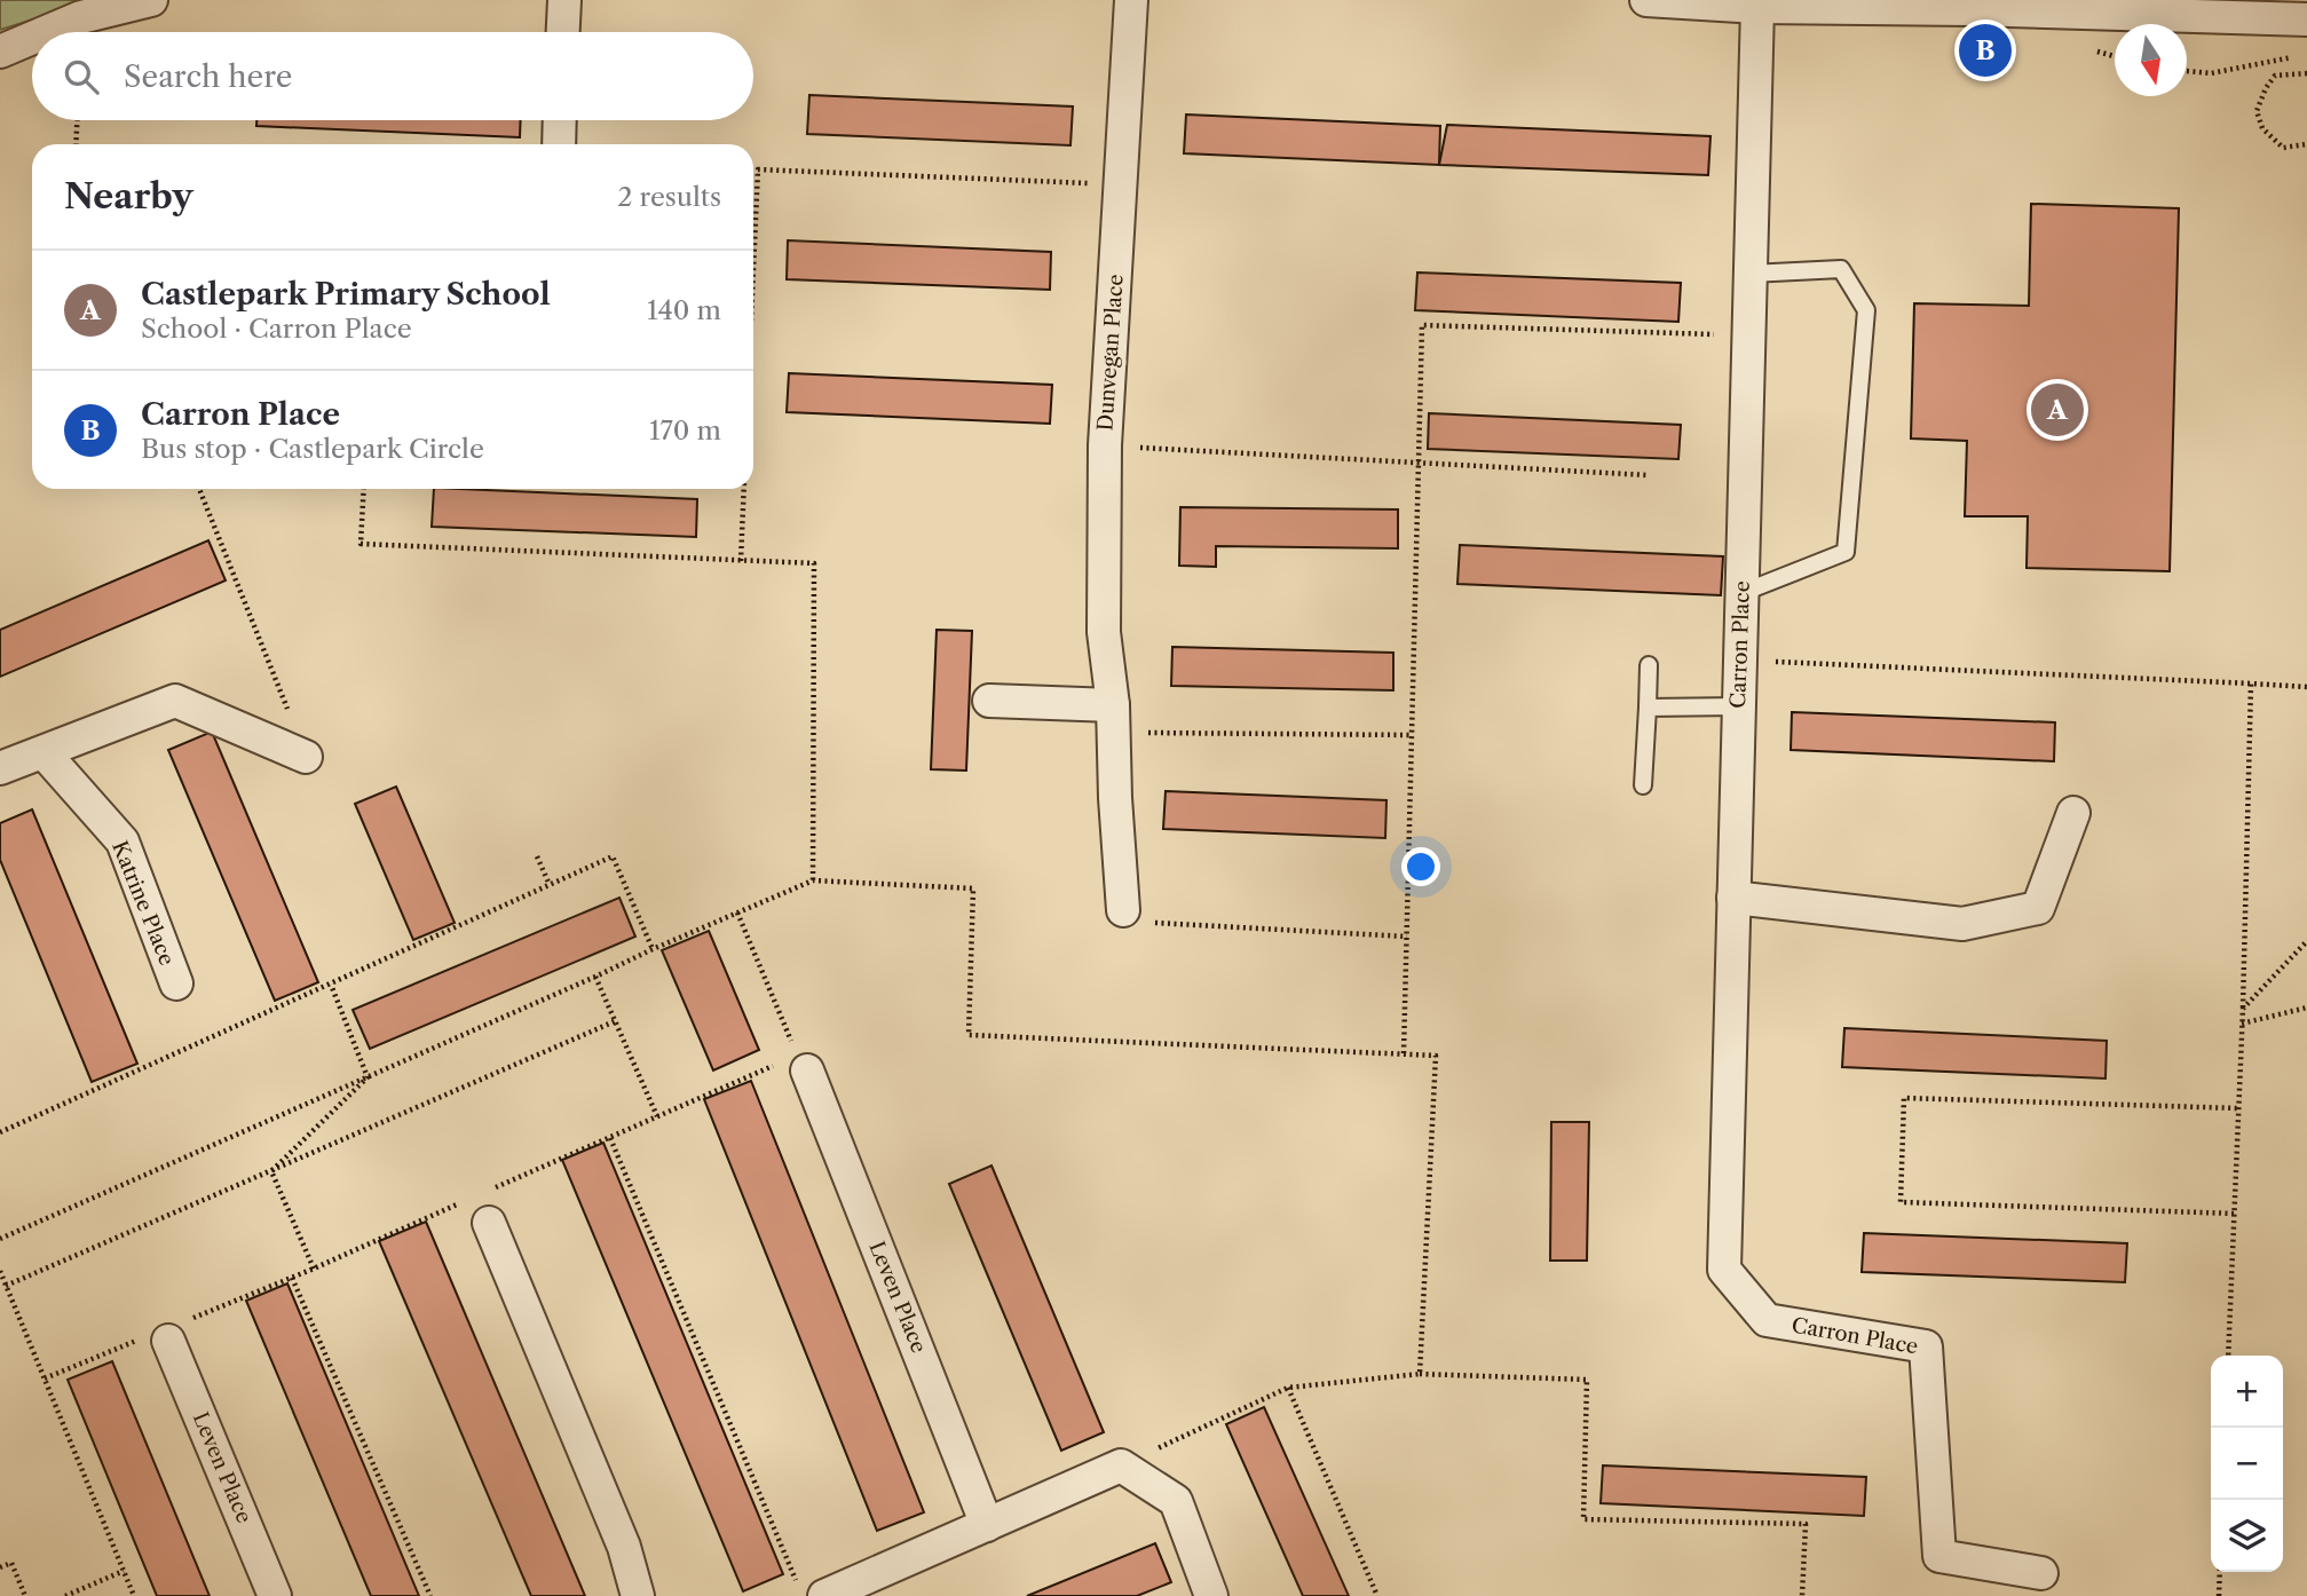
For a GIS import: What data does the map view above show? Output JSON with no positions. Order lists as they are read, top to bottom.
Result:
{
  "streets": {
    "street": [
      "Dunvegan Place",
      "Carron Place",
      "Katrine Place",
      "Leven Place"
    ]
  },
  "north": "bottom",
  "page": {
    "pins": ["B", "A"],
    "search": "Search here",
    "heading": ["Nearby", "2 results"],
    "list": [
      {
        "mark": "A",
        "name": "Castlepark Primary School",
        "note": "School · Carron Place",
        "value": "140 m"
      },
      {
        "mark": "B",
        "name": "Carron Place",
        "note": "Bus stop · Castlepark Circle",
        "value": "170 m"
      }
    ],
    "map_buttons": ["+", "−"]
  }
}
